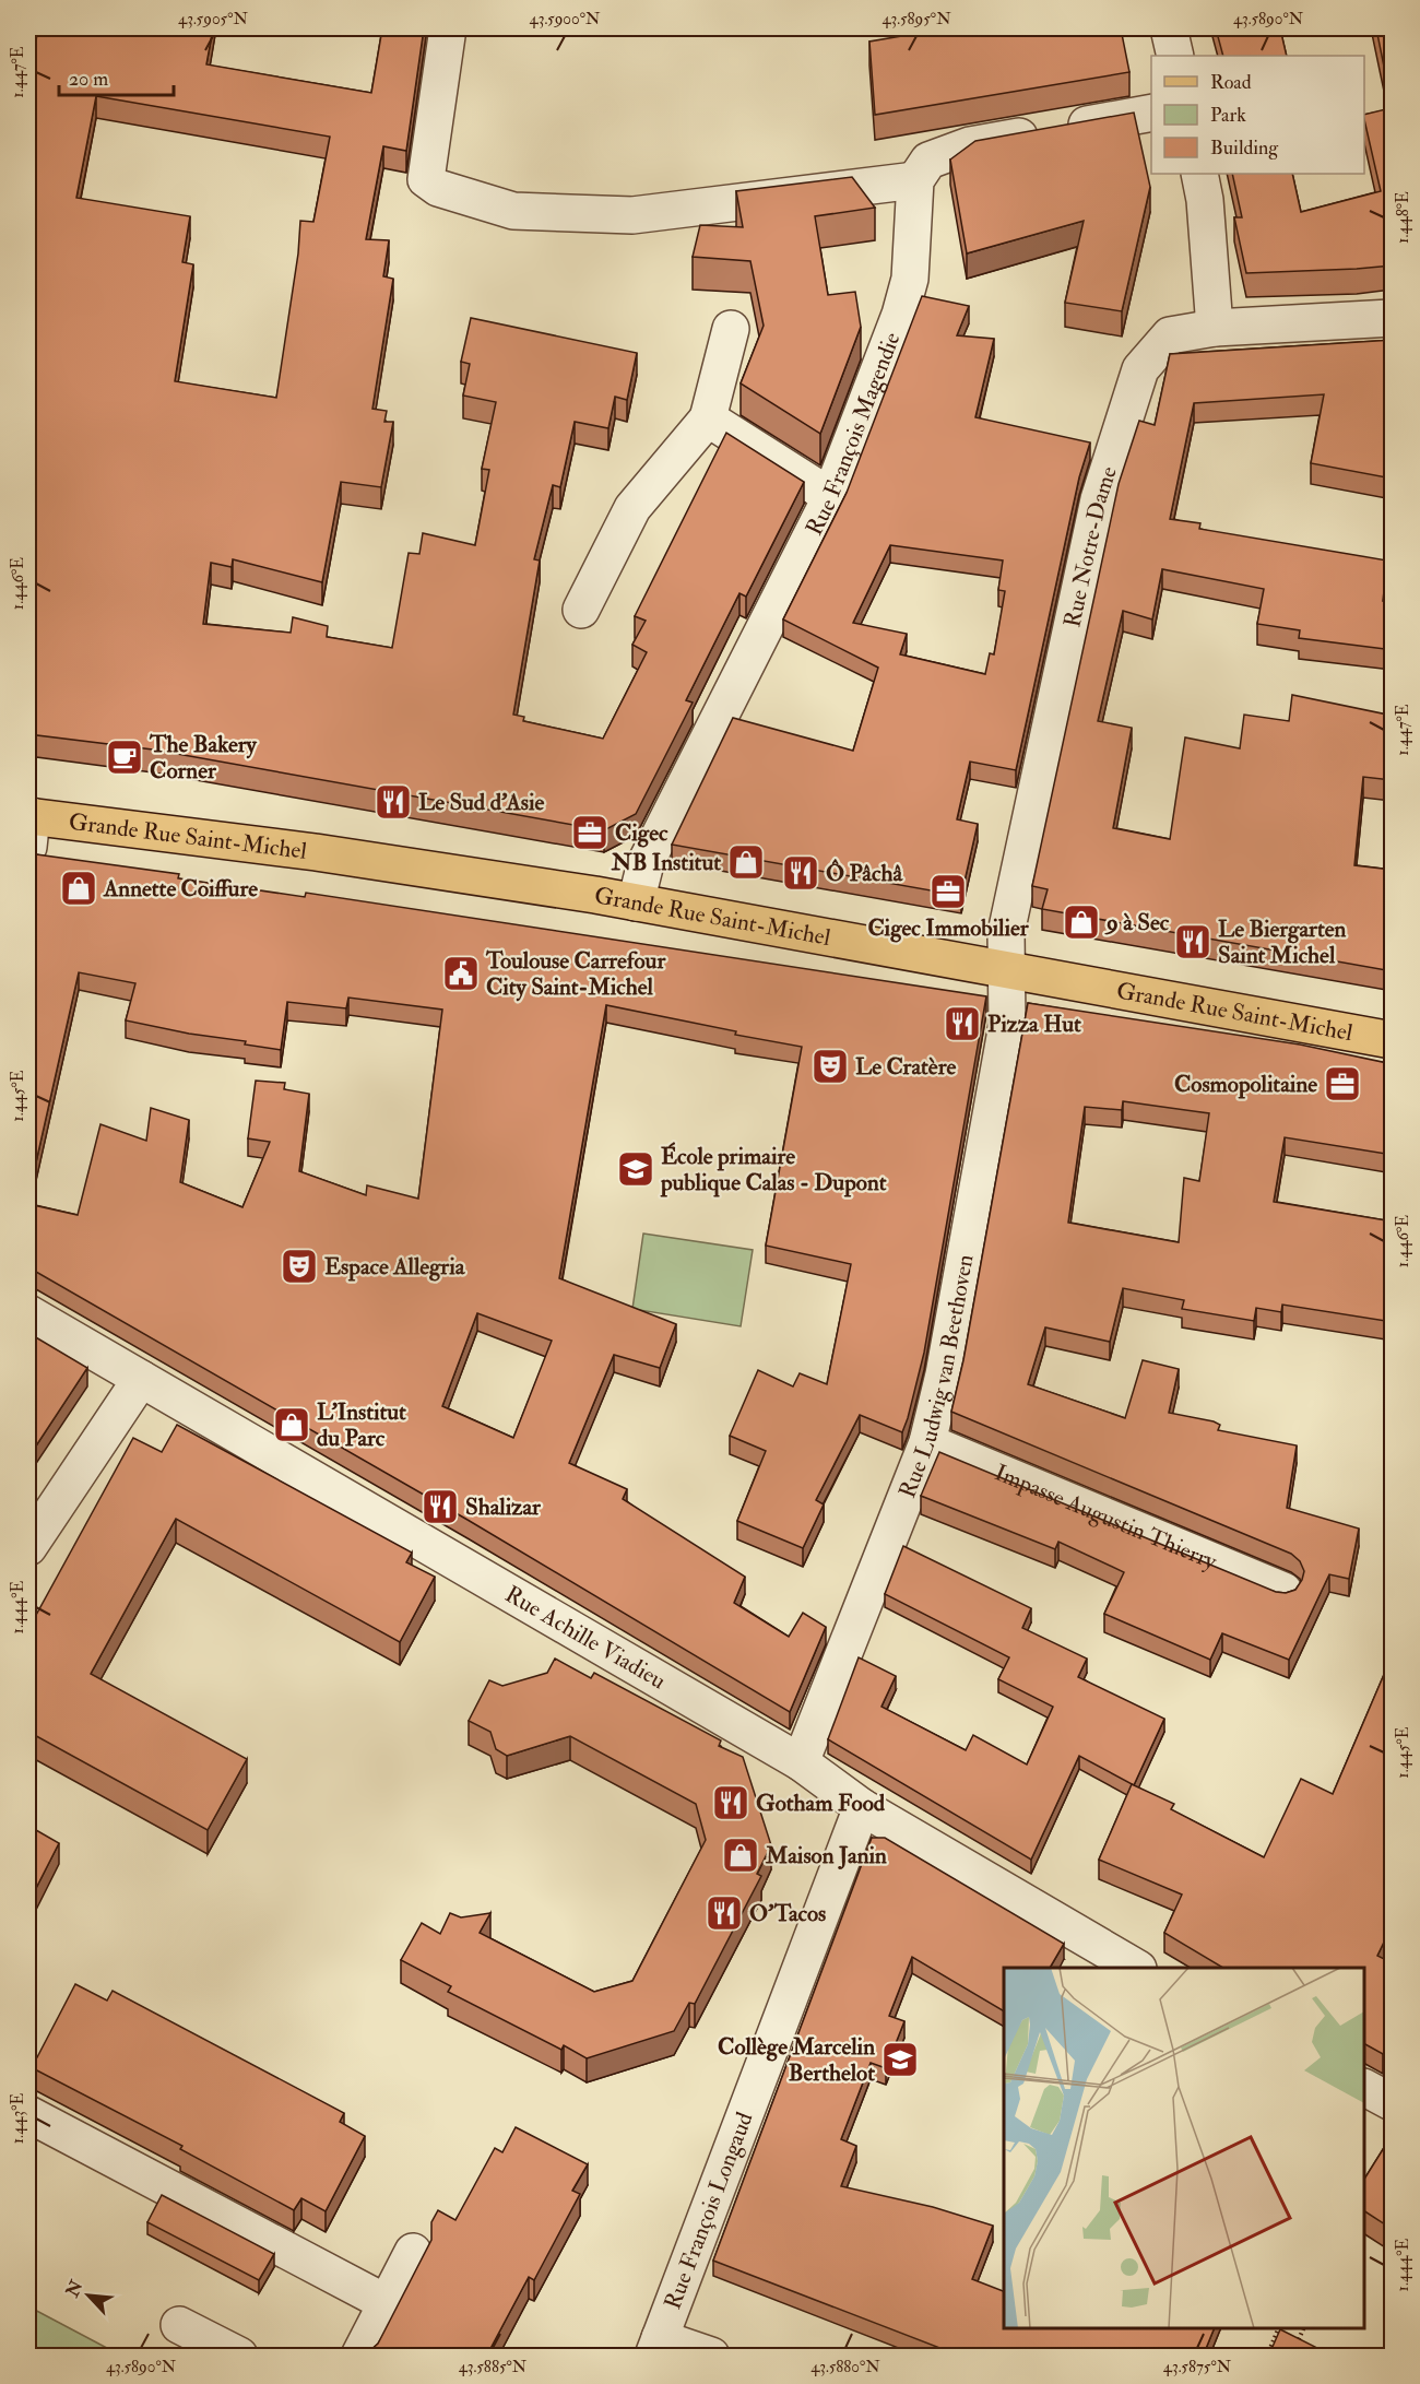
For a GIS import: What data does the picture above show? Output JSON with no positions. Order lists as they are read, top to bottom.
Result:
{
  "streets": {
    "main road": ["Grande Rue Saint-Michel"],
    "street": [
      "Rue François Magendie",
      "Rue Notre-Dame",
      "Rue Ludwig van Beethoven",
      "Impasse Augustin Thierry",
      "Rue Achille Viadieu",
      "Rue François Longaud"
    ]
  },
  "crossings": [
    ["Rue François Magendie", "Grande Rue Saint-Michel"],
    ["Rue Notre-Dame", "Grande Rue Saint-Michel"],
    ["Rue Notre-Dame", "Rue Ludwig van Beethoven"],
    ["Grande Rue Saint-Michel", "Rue Ludwig van Beethoven"],
    ["Rue Ludwig van Beethoven", "Impasse Augustin Thierry"],
    ["Rue Ludwig van Beethoven", "Rue Achille Viadieu"],
    ["Rue Achille Viadieu", "Rue François Longaud"]
  ],
  "places": {
    "cafe": ["The Bakery Corner"],
    "restaurant": [
      "Le Sud d'Asie",
      "Ô Pâchâ",
      "Le Biergarten Saint Michel",
      "Pizza Hut",
      "Shalizar",
      "Gotham Food",
      "O'Tacos"
    ],
    "office": ["Cigec", "Cigec Immobilier", "Cosmopolitaine"],
    "shop": [
      "NB Institut",
      "Annette Coiffure",
      "9 à Sec",
      "L'Institut du Parc",
      "Maison Janin"
    ],
    "public building": ["Toulouse Carrefour City Saint-Michel"],
    "theatre": ["Le Cratère", "Espace Allegria"],
    "school or university": ["École primaire publique Calas - Dupont", "Collège Marcelin Berthelot"]
  },
  "legend": ["Road", "Park", "Building"],
  "scale_bar": "20 m",
  "north": "top left",
  "coordinates": [
    "43.5905°N",
    "43.5900°N",
    "43.5895°N",
    "43.5890°N",
    "1.447°E",
    "1.448°E",
    "1.446°E",
    "1.445°E",
    "1.444°E",
    "1.443°E",
    "43.5885°N",
    "43.5880°N",
    "43.5875°N"
  ]
}
